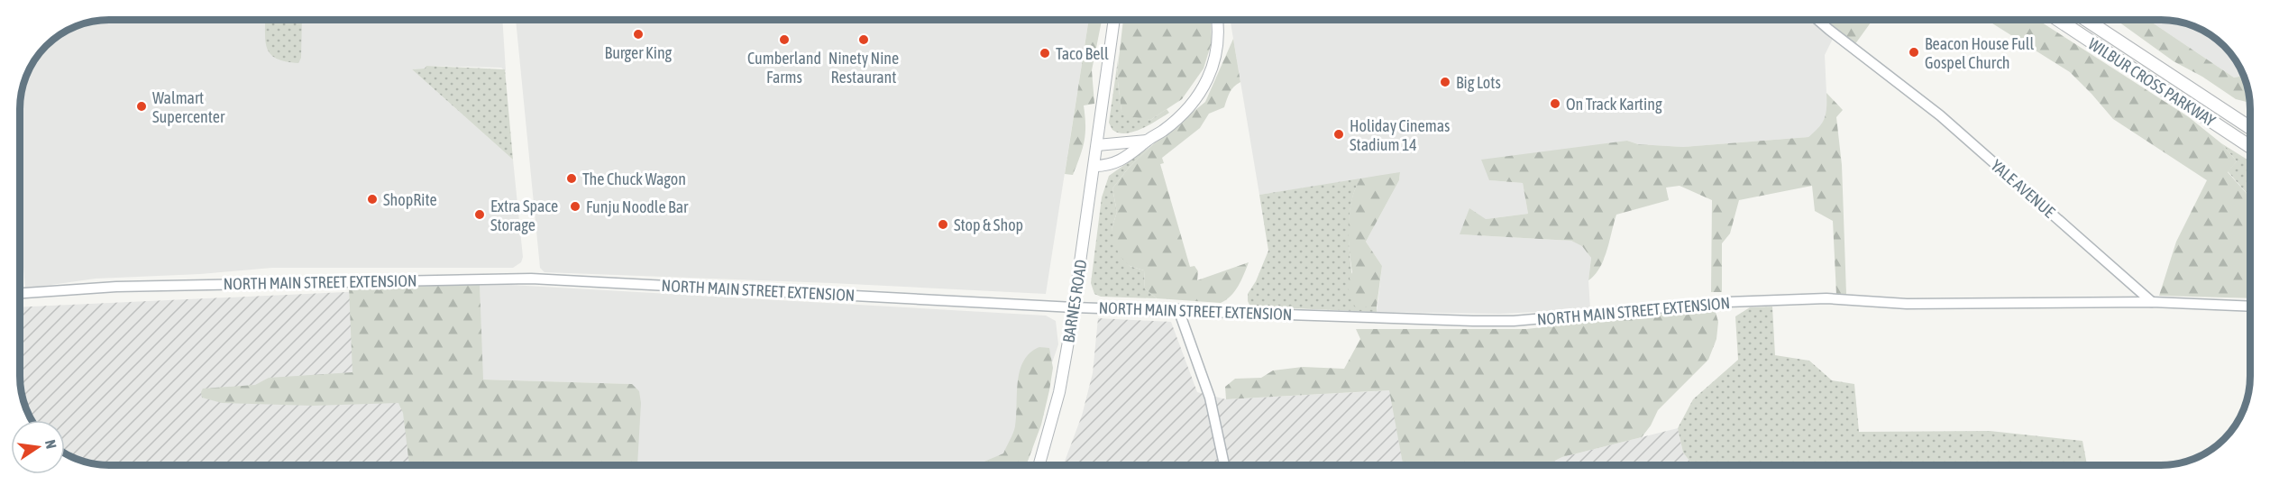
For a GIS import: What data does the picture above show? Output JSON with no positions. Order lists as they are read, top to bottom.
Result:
{
  "streets": {
    "highway": ["WILBUR CROSS PARKWAY"],
    "main road": ["BARNES ROAD"],
    "street": ["YALE AVENUE", "NORTH MAIN STREET EXTENSION"]
  },
  "crossings": [
    ["YALE AVENUE", "NORTH MAIN STREET EXTENSION"],
    ["NORTH MAIN STREET EXTENSION", "BARNES ROAD"]
  ],
  "places": [
    "Burger King",
    "Cumberland Farms",
    "Ninety Nine Restaurant",
    "Beacon House Full Gospel Church",
    "Taco Bell",
    "Big Lots",
    "On Track Karting",
    "Walmart Supercenter",
    "Holiday Cinemas Stadium 14",
    "The Chuck Wagon",
    "ShopRite",
    "Funju Noodle Bar",
    "Extra Space Storage",
    "Stop & Shop"
  ],
  "north": "right"
}
